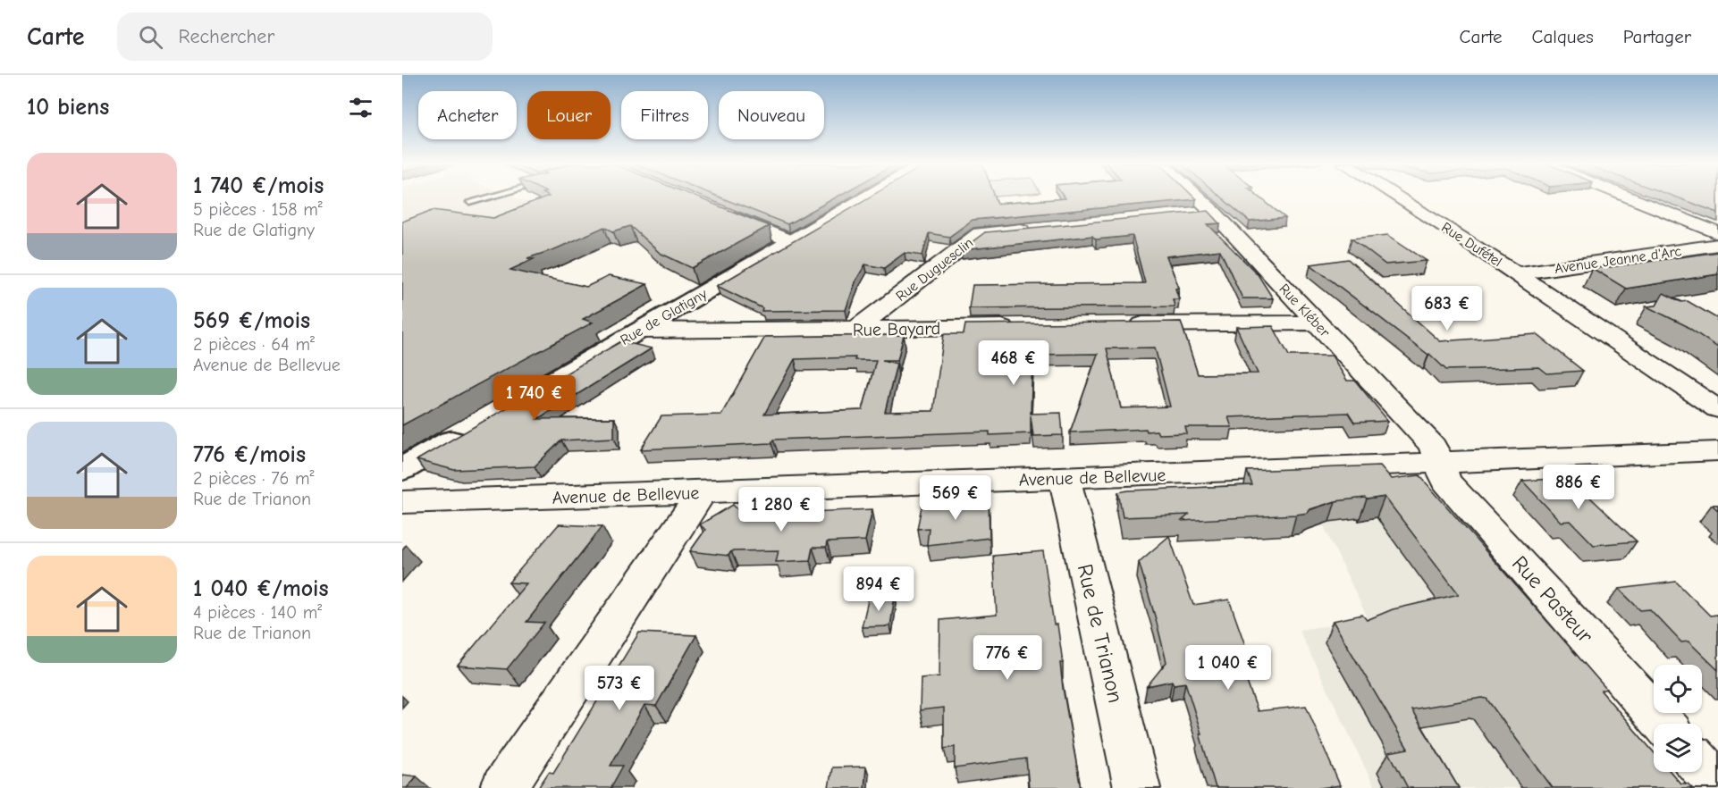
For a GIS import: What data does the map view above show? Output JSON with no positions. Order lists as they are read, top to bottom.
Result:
{
  "streets": {
    "street": [
      "Rue Dufétel",
      "Avenue Jeanne d'Arc",
      "Rue Duguesclin",
      "Rue Kléber",
      "Rue de Glatigny",
      "Rue Bayard",
      "Avenue de Bellevue",
      "Rue Pasteur",
      "Rue de Trianon"
    ]
  },
  "crossings": [
    ["Rue Dufétel", "Avenue Jeanne d'Arc"],
    ["Rue Duguesclin", "Rue Bayard"],
    ["Rue Kléber", "Avenue de Bellevue"],
    ["Rue Kléber", "Rue Pasteur"],
    ["Rue de Glatigny", "Rue Bayard"],
    ["Avenue de Bellevue", "Rue Pasteur"],
    ["Avenue de Bellevue", "Rue de Trianon"]
  ],
  "page": {
    "header": "Carte",
    "search": "Rechercher",
    "nav": ["Carte", "Calques", "Partager"],
    "heading": "10 biens",
    "chip": [
      "Acheter",
      "Louer",
      "Filtres",
      "Nouveau"
    ],
    "list": [
      {
        "name": "1 740 €/mois",
        "note": "5 pièces · 158 m² · Rue de Glatigny"
      },
      {
        "name": "569 €/mois",
        "note": "2 pièces · 64 m² · Avenue de Bellevue"
      },
      {
        "name": "776 €/mois",
        "note": "2 pièces · 76 m² · Rue de Trianon"
      },
      {
        "name": "1 040 €/mois",
        "note": "4 pièces · 140 m² · Rue de Trianon"
      }
    ],
    "price": [
      "683 €",
      "468 €",
      "1 740 €",
      "886 €",
      "569 €",
      "1 280 €",
      "894 €",
      "776 €",
      "1 040 €",
      "573 €"
    ]
  }
}
